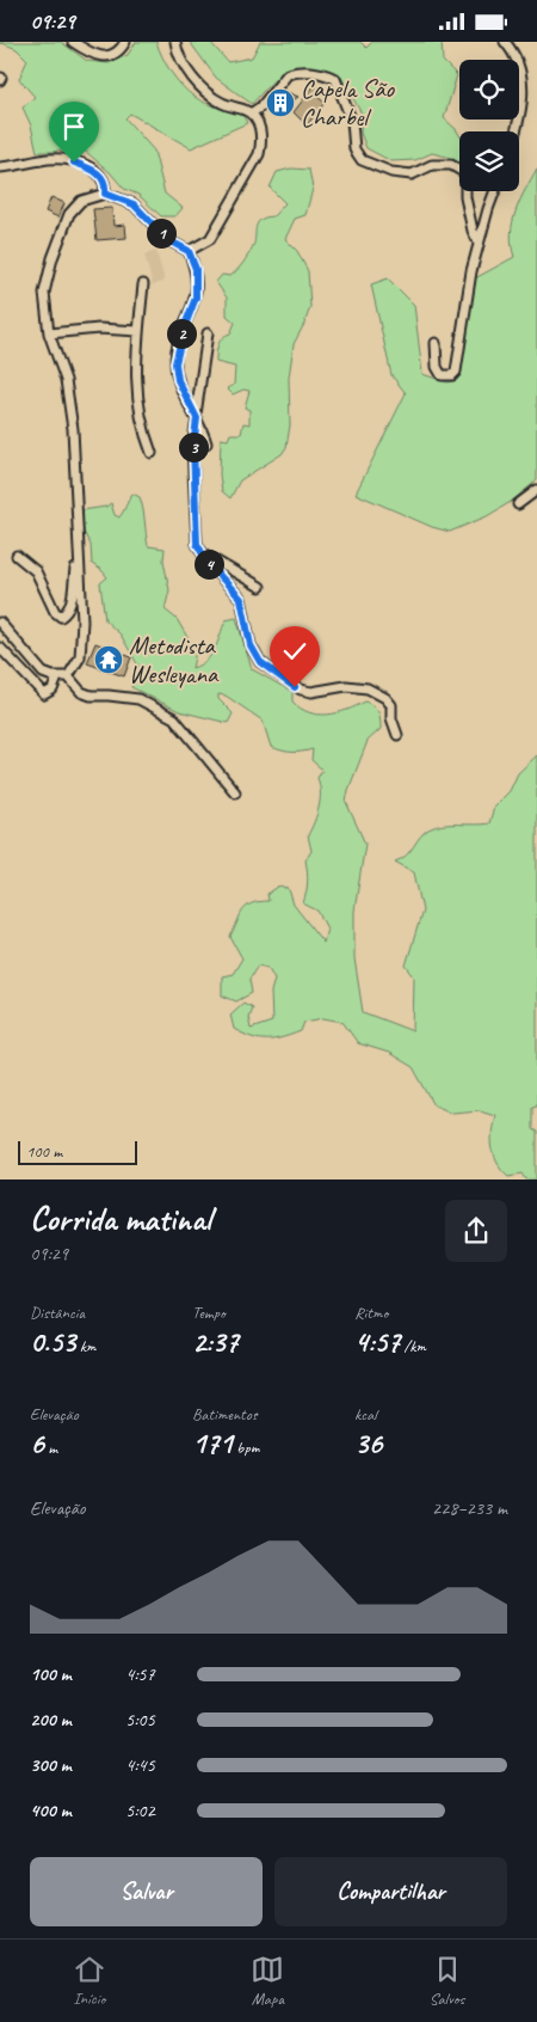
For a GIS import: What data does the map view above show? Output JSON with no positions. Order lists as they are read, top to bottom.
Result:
{
  "places": {
    "building": ["Capela São Charbel"],
    "temple": ["Metodista Wesleyana"]
  },
  "scale_bar": "100 m",
  "page": {
    "status": "09:29",
    "pins": [
      "1",
      "2",
      "3",
      "4"
    ],
    "scale": "100 m",
    "heading": ["Corrida matinal", "09:29"],
    "stats": [
      ["Distância", "0.53 km"],
      ["Tempo", "2:37"],
      ["Ritmo", "4:57 /km"],
      ["Elevação", "6 m"],
      ["Batimentos", "171 bpm"],
      ["kcal", "36"]
    ],
    "chart": ["Elevação", "228–233 m"],
    "list": [
      {
        "name": "100 m",
        "note": "4:57"
      },
      {
        "name": "200 m",
        "note": "5:05"
      },
      {
        "name": "300 m",
        "note": "4:45"
      },
      {
        "name": "400 m",
        "note": "5:02"
      }
    ],
    "buttons": ["Salvar", "Compartilhar"],
    "tabs": ["Início", "Mapa", "Salvos"]
  }
}
